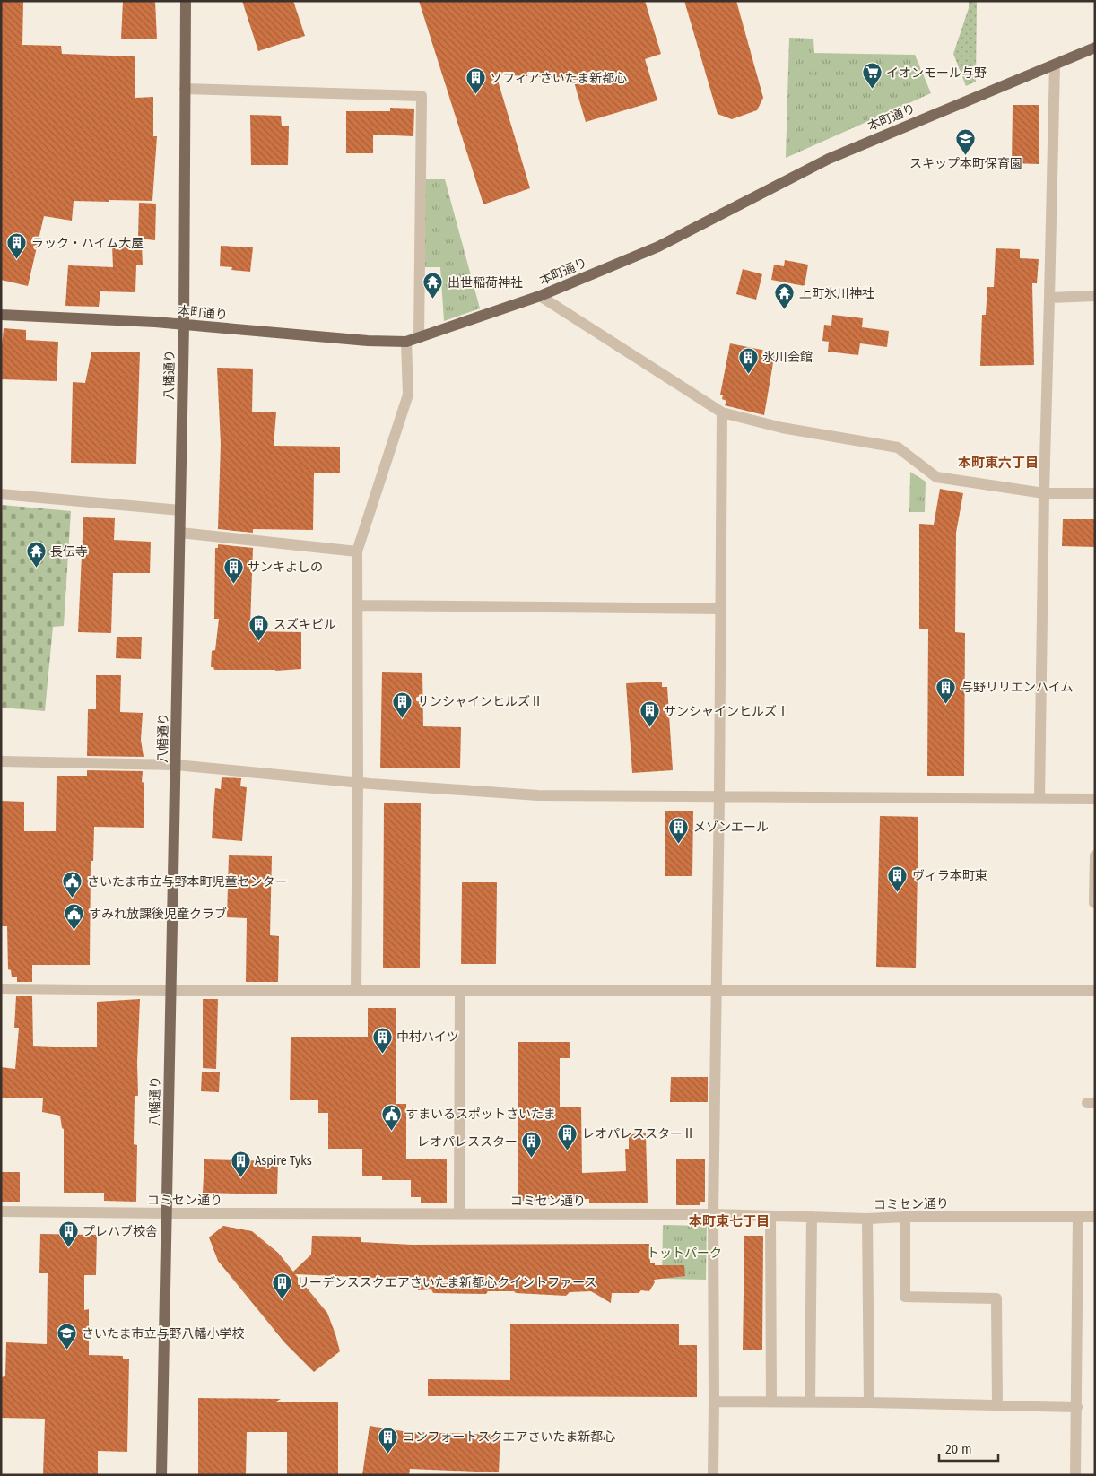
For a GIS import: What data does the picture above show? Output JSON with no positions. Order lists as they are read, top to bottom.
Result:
{
  "streets": {
    "main road": ["本町通り", "八幡通り"],
    "street": ["コミセン通り"]
  },
  "crossings": [
    ["本町通り", "八幡通り"],
    ["八幡通り", "コミセン通り"]
  ],
  "districts": ["本町東六丁目", "本町東七丁目"],
  "parks": ["トットパーク"],
  "places": {
    "supermarket": ["イオンモール与野"],
    "building": [
      "ソフィアさいたま新都心",
      "ラック・ハイム大屋",
      "氷川会館",
      "サンキよしの",
      "スズキビル",
      "与野リリエンハイム",
      "サンシャインヒルズⅡ",
      "サンシャインヒルズⅠ",
      "メゾンエール",
      "ヴィラ本町東",
      "中村ハイツ",
      "レオパレススターⅡ",
      "レオパレススター",
      "Aspire Tyks",
      "プレハブ校舎",
      "リーデンススクエアさいたま新都心クイントファース",
      "コンフォートスクエアさいたま新都心"
    ],
    "school or university": ["スキップ本町保育園", "さいたま市立与野八幡小学校"],
    "temple": ["出世稲荷神社", "上町氷川神社", "長伝寺"],
    "public building": ["さいたま市立与野本町児童センター", "すみれ放課後児童クラブ", "すまいるスポットさいたま"]
  },
  "scale_bar": "20 m"
}
